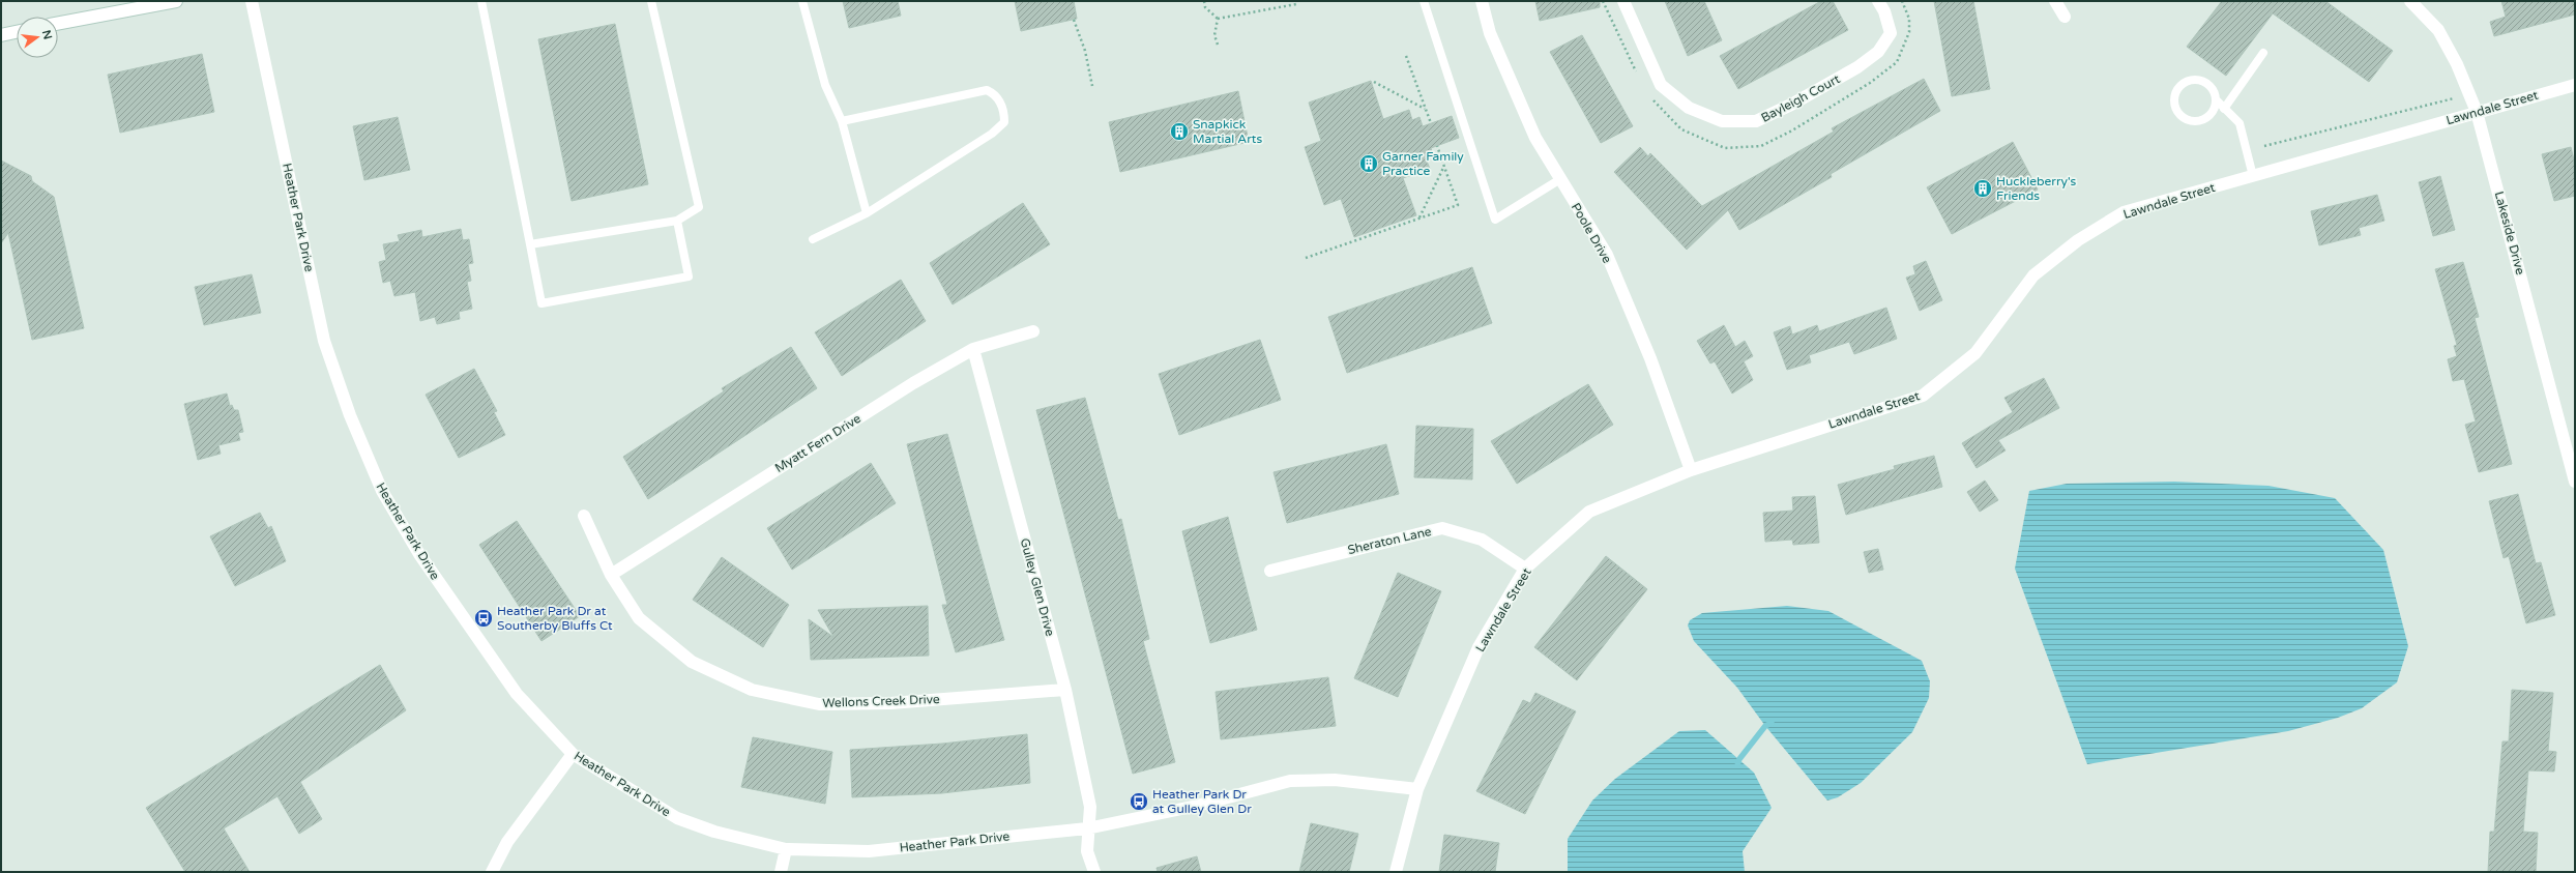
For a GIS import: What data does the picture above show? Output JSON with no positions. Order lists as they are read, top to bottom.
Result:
{
  "streets": {
    "street": [
      "Bayleigh Court",
      "Lawndale Street",
      "Heather Park Drive",
      "Poole Drive",
      "Lakeside Drive",
      "Myatt Fern Drive",
      "Sheraton Lane",
      "Gulley Glen Drive",
      "Wellons Creek Drive"
    ]
  },
  "crossings": [
    ["Lawndale Street", "Heather Park Drive"],
    ["Lawndale Street", "Poole Drive"],
    ["Lawndale Street", "Lakeside Drive"],
    ["Lawndale Street", "Sheraton Lane"],
    ["Heather Park Drive", "Gulley Glen Drive"],
    ["Myatt Fern Drive", "Gulley Glen Drive"],
    ["Myatt Fern Drive", "Wellons Creek Drive"],
    ["Gulley Glen Drive", "Wellons Creek Drive"]
  ],
  "places": {
    "building": ["Snapkick Martial Arts", "Garner Family Practice", "Huckleberry's Friends"],
    "bus stop": ["Heather Park Dr at Southerby Bluffs Ct", "Heather Park Dr at Gulley Glen Dr"]
  },
  "north": "right"
}
